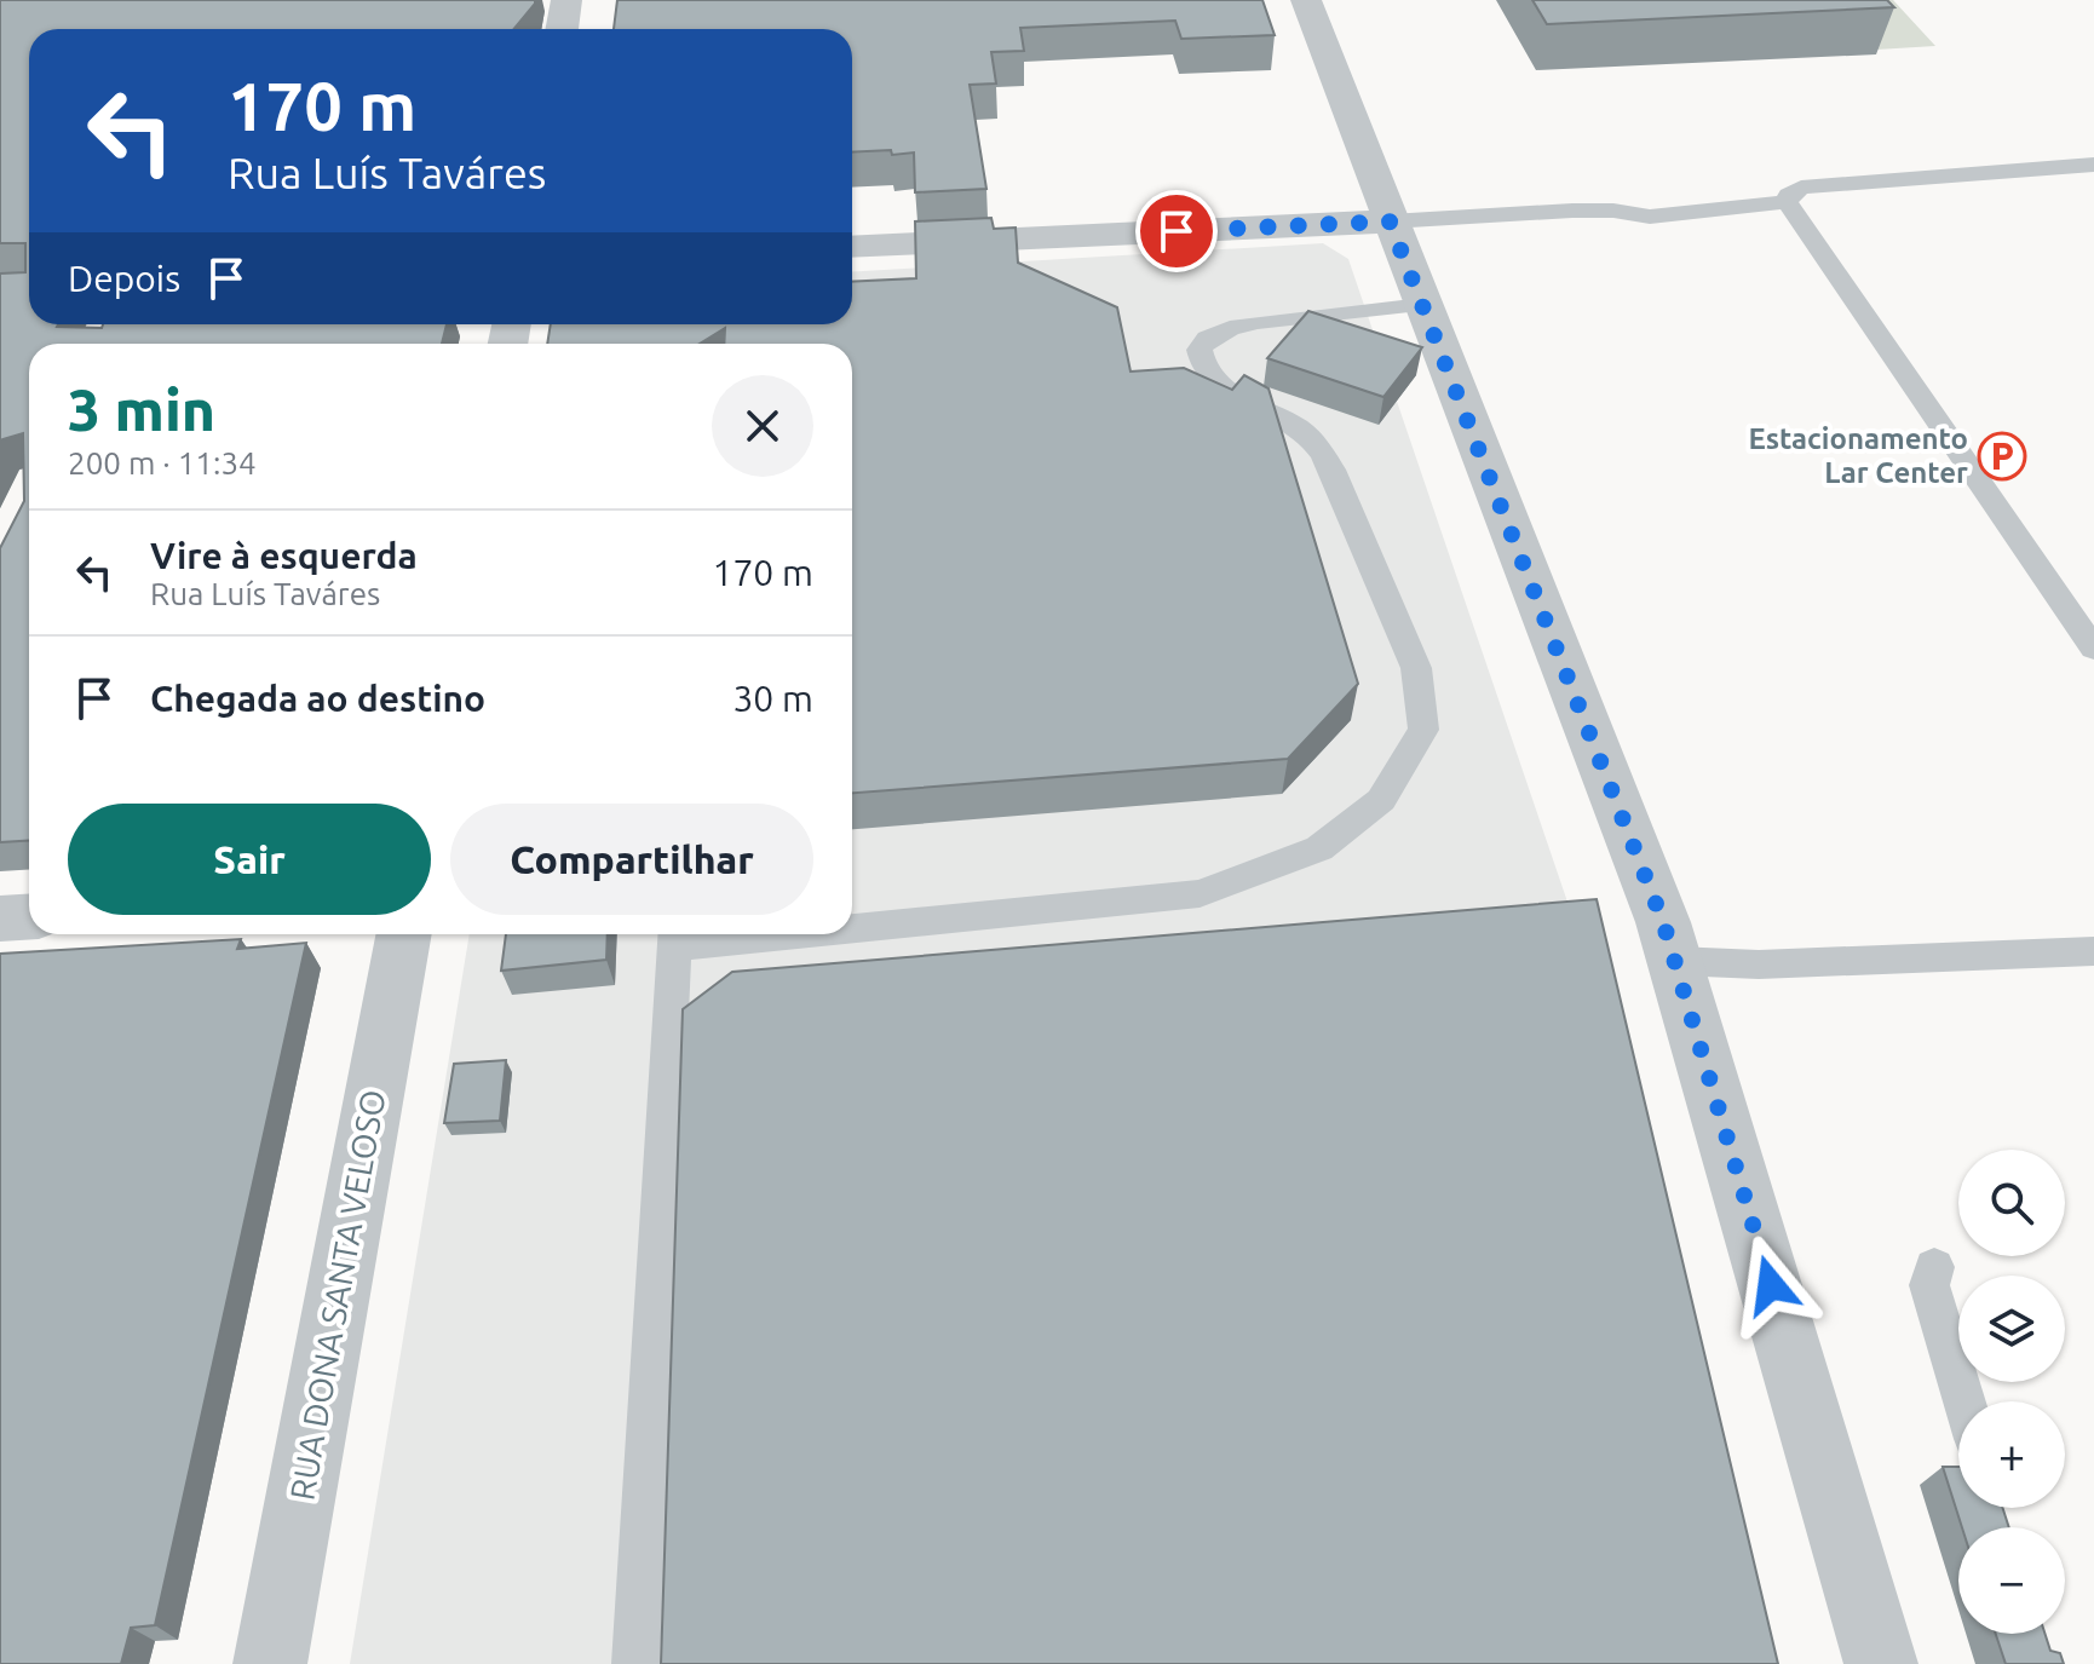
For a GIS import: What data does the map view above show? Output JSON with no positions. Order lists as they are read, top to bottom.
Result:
{
  "streets": {
    "street": ["RUA DONA SANTA VELOSO"]
  },
  "places": {
    "parking": ["Estacionamento Lar Center"]
  },
  "page": {
    "turn": ["170 m", "Rua Luís Taváres"],
    "then": "Depois",
    "heading": ["3 min", "200 m · 11:34"],
    "list": [
      {
        "name": "Vire à esquerda",
        "note": "Rua Luís Taváres",
        "value": "170 m"
      },
      {
        "name": "Chegada ao destino",
        "value": "30 m"
      }
    ],
    "buttons": ["Sair", "Compartilhar"],
    "map_buttons": ["+", "−"]
  }
}
